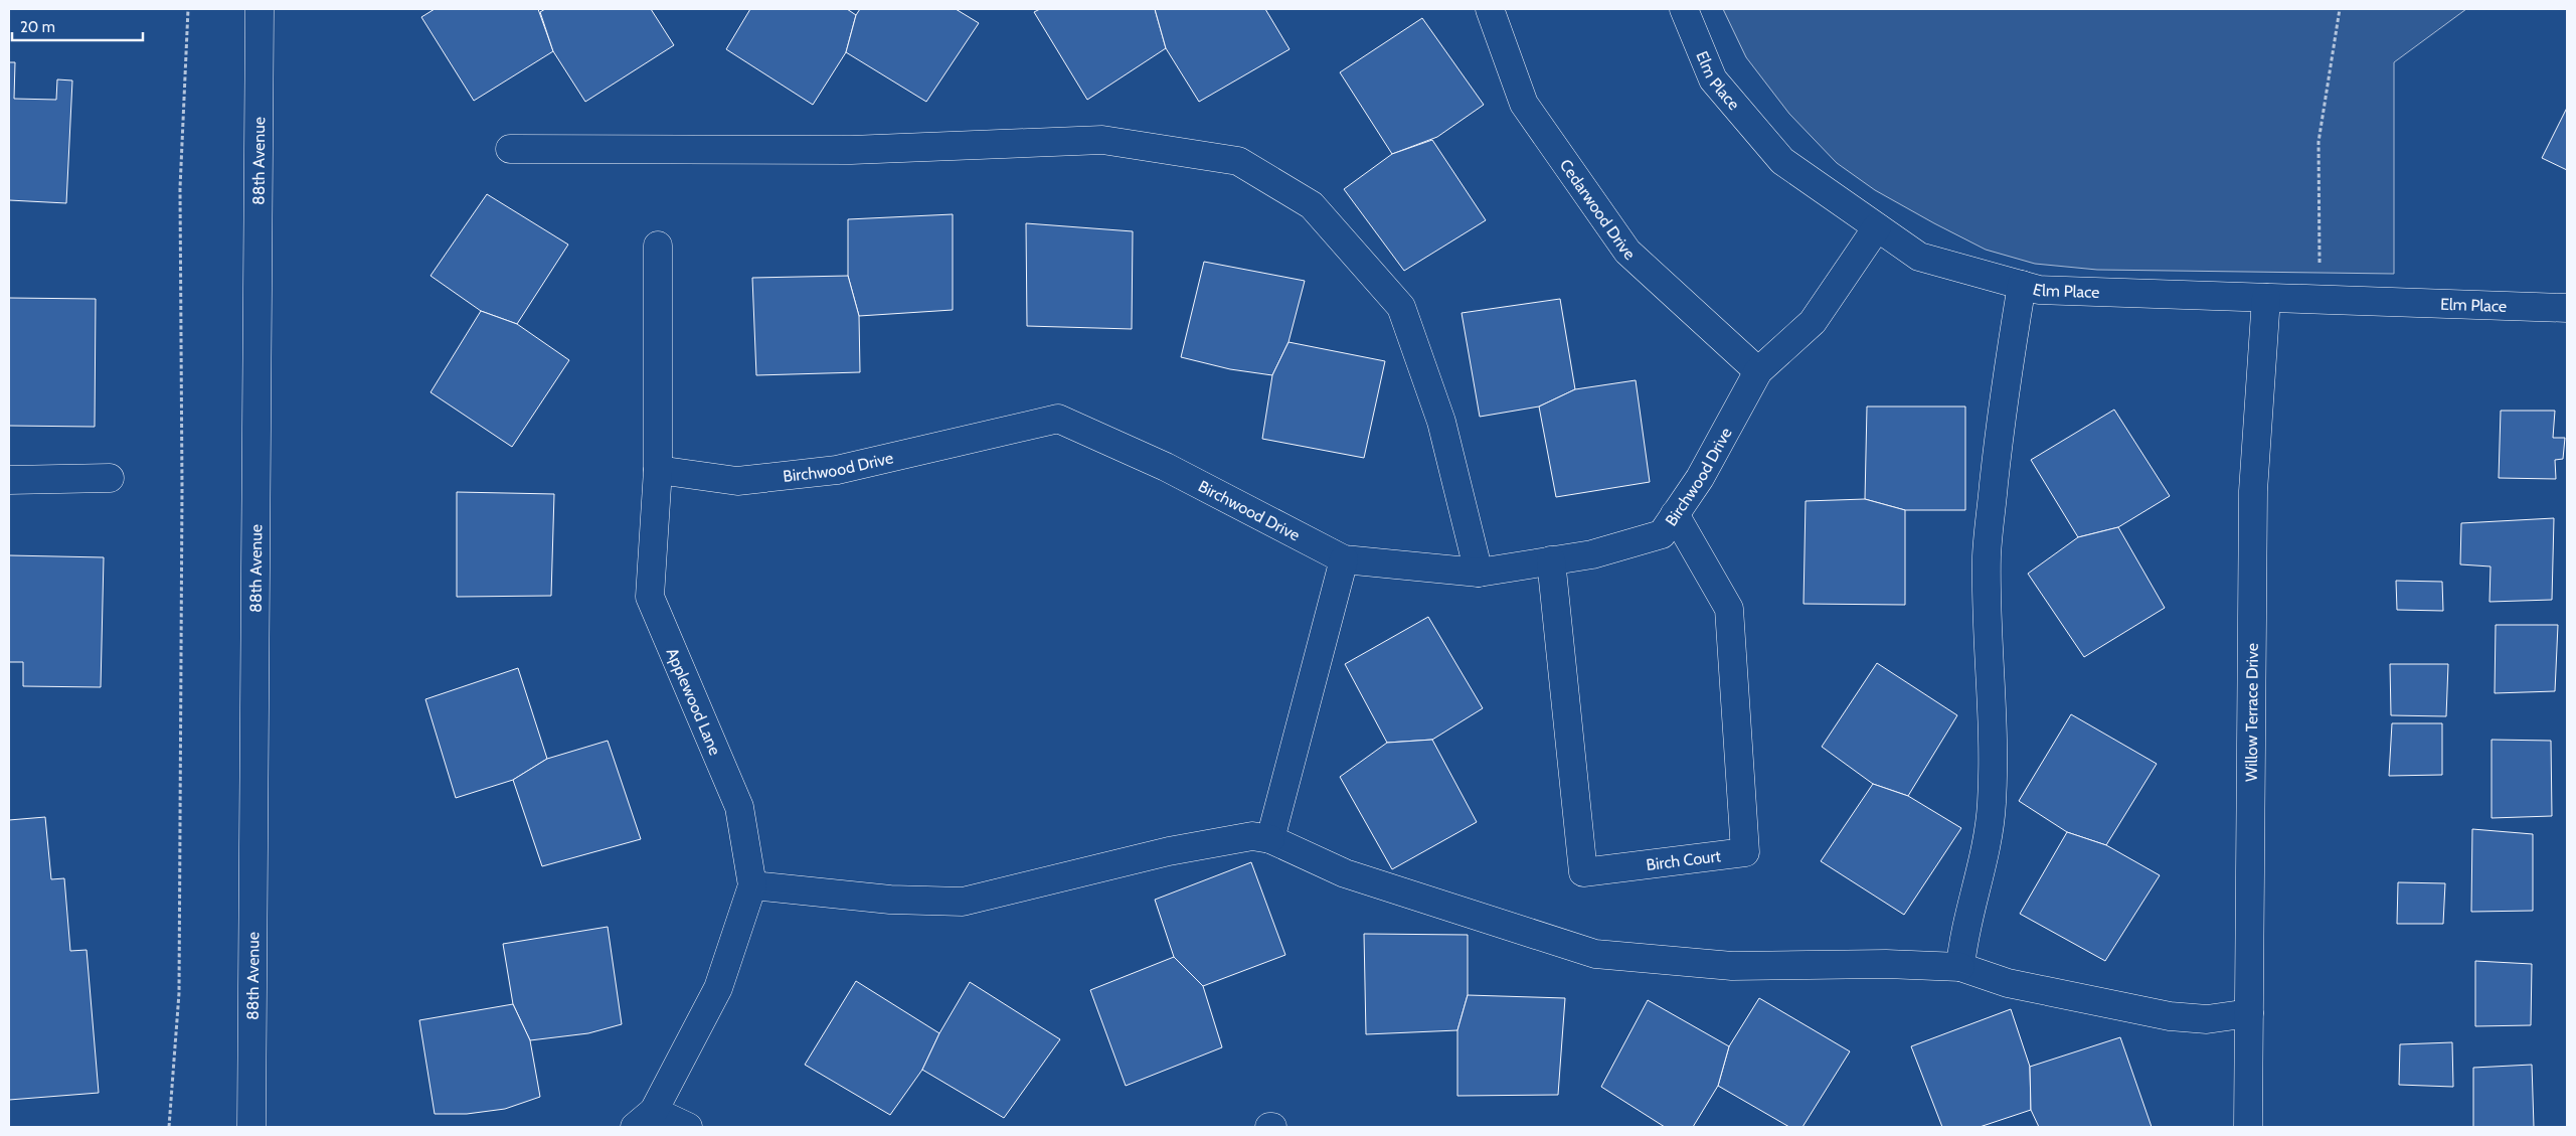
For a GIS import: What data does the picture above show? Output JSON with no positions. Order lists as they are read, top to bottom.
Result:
{
  "streets": {
    "street": [
      "Elm Place",
      "88th Avenue",
      "Cedarwood Drive",
      "Birchwood Drive",
      "Applewood Lane",
      "Willow Terrace Drive",
      "Birch Court"
    ]
  },
  "crossings": [
    ["Elm Place", "Birchwood Drive"],
    ["Elm Place", "Willow Terrace Drive"],
    ["Cedarwood Drive", "Birchwood Drive"],
    ["Birchwood Drive", "Applewood Lane"],
    ["Birchwood Drive", "Birch Court"]
  ],
  "scale_bar": "20 m"
}
